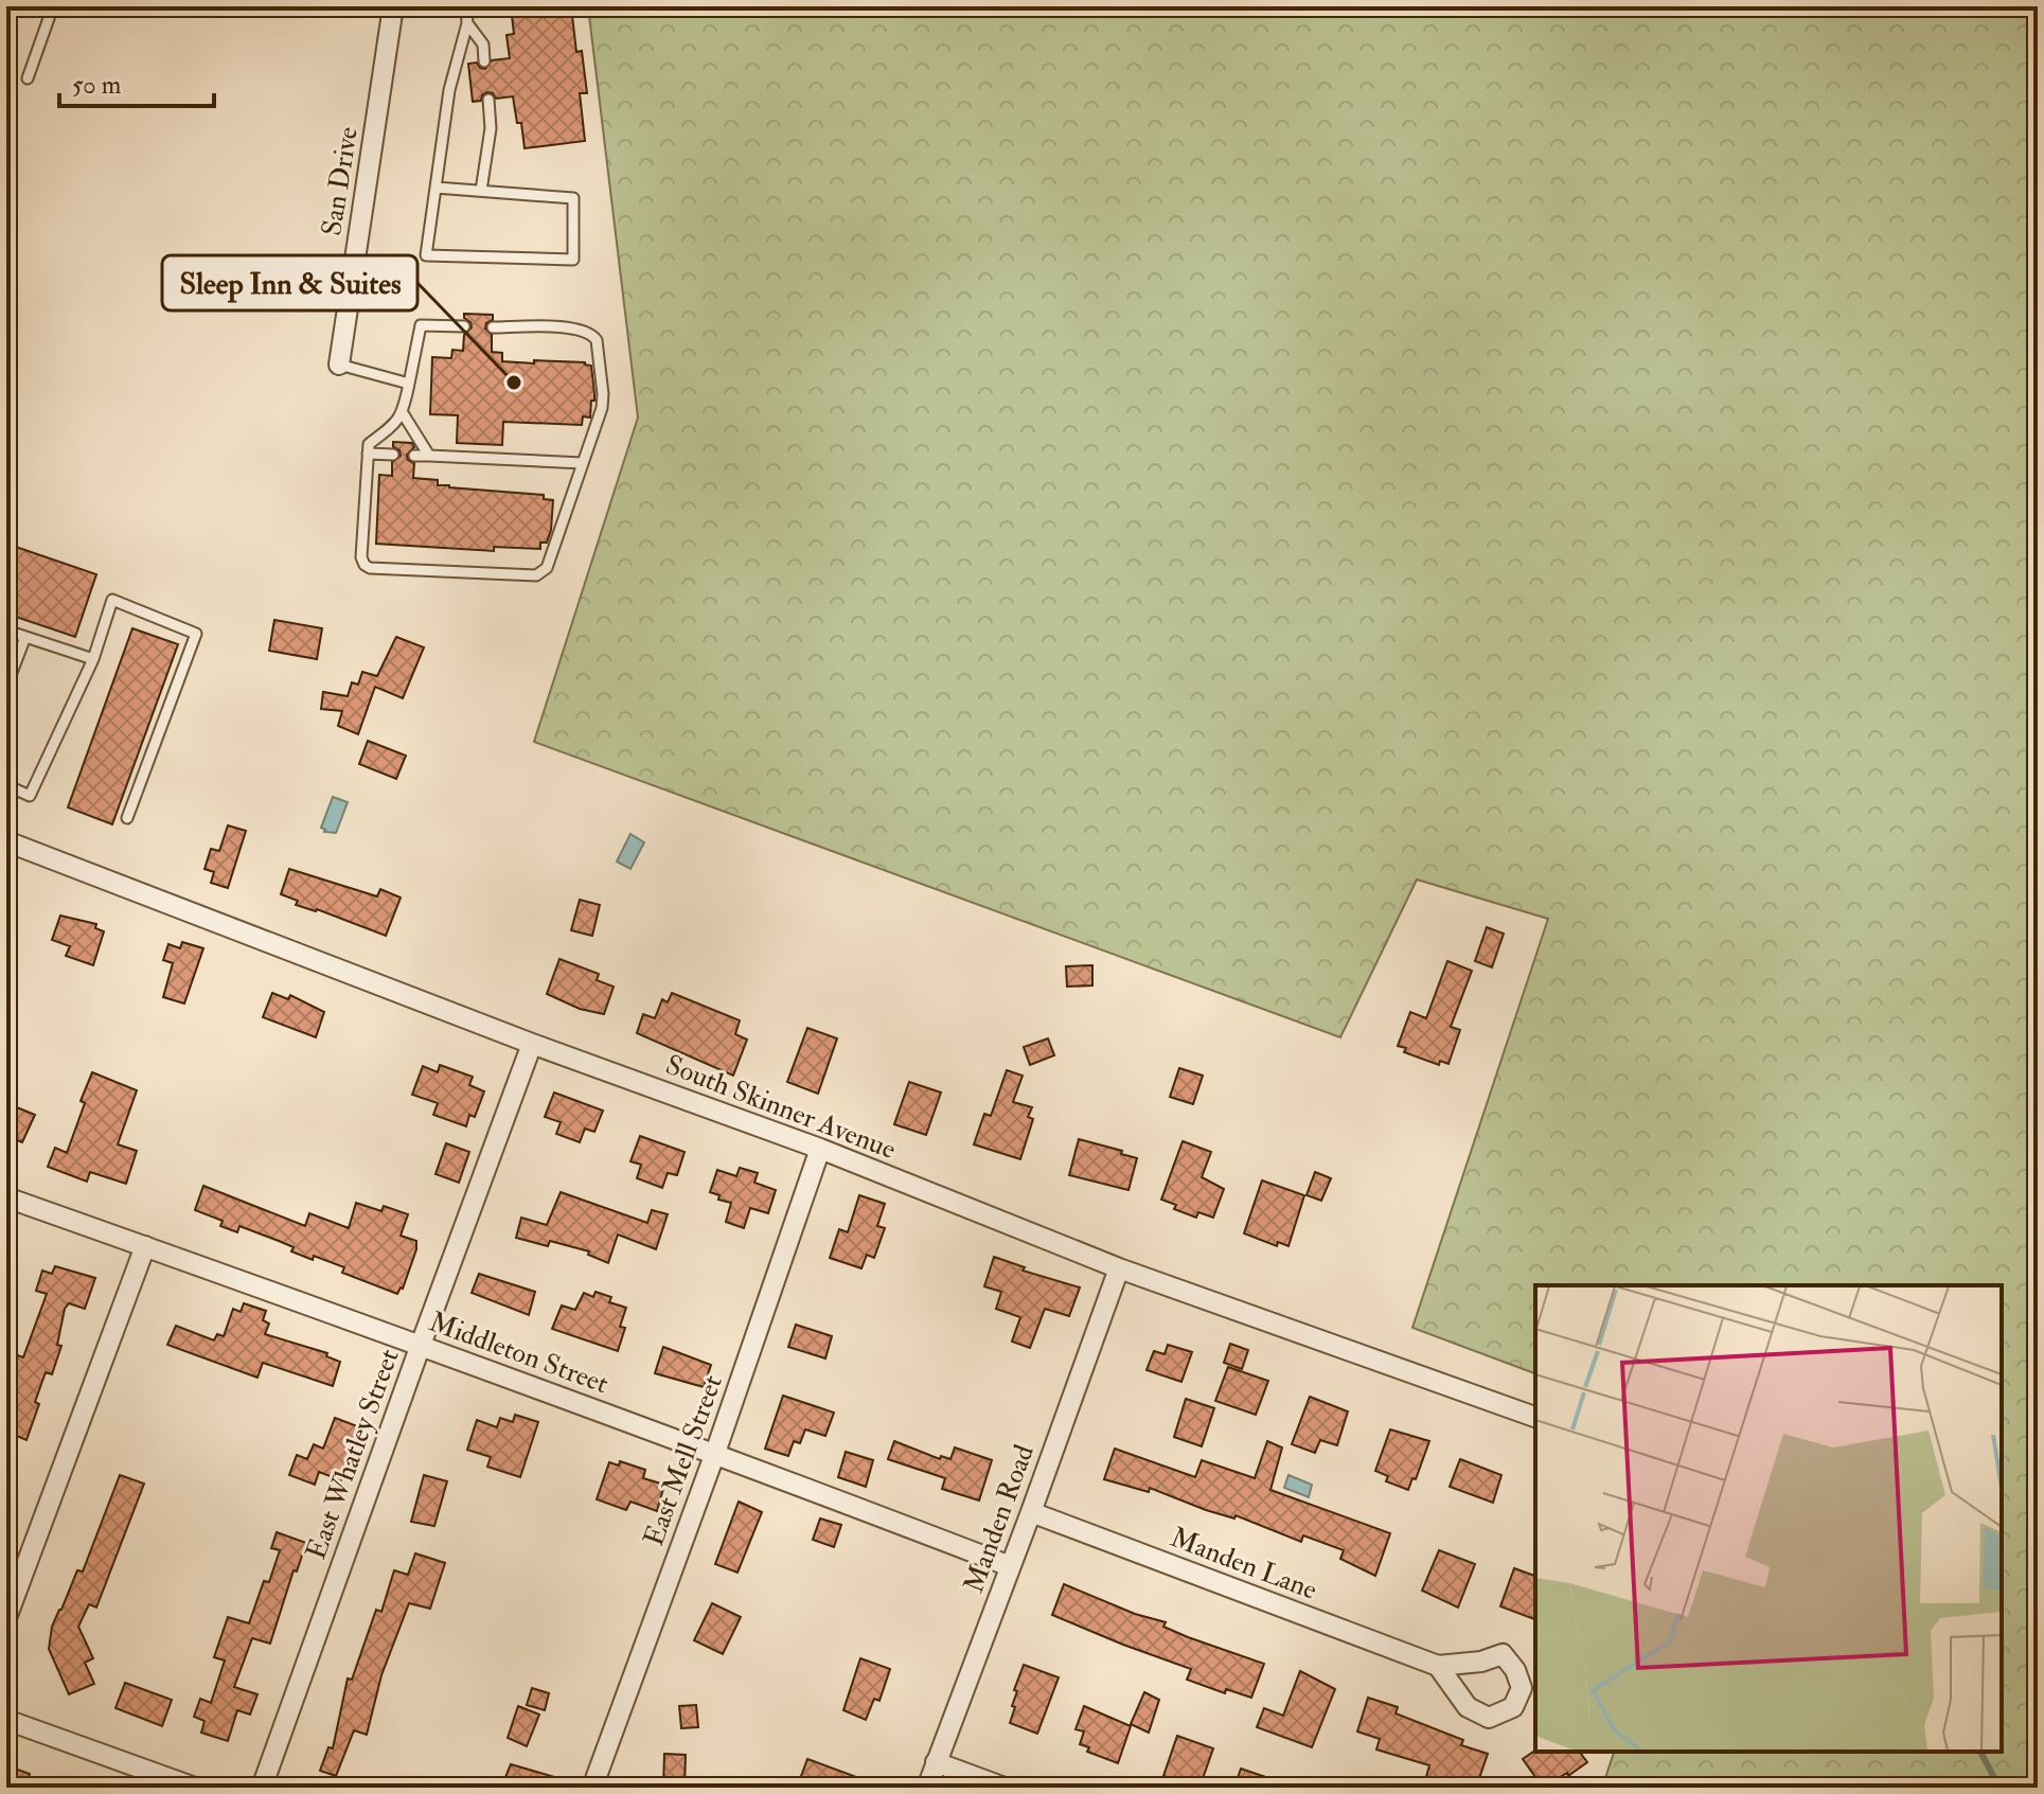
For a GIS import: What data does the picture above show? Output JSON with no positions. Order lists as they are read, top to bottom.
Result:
{
  "streets": {
    "street": [
      "San Drive",
      "South Skinner Avenue",
      "Middleton Street",
      "East Whatley Street",
      "East Mell Street",
      "Manden Road",
      "Manden Lane"
    ]
  },
  "crossings": [
    ["South Skinner Avenue", "East Whatley Street"],
    ["South Skinner Avenue", "East Mell Street"],
    ["South Skinner Avenue", "Manden Road"],
    ["Middleton Street", "East Whatley Street"],
    ["Middleton Street", "East Mell Street"],
    ["Middleton Street", "Manden Road"],
    ["Manden Road", "Manden Lane"]
  ],
  "places": ["Sleep Inn & Suites"],
  "scale_bar": "50 m"
}
